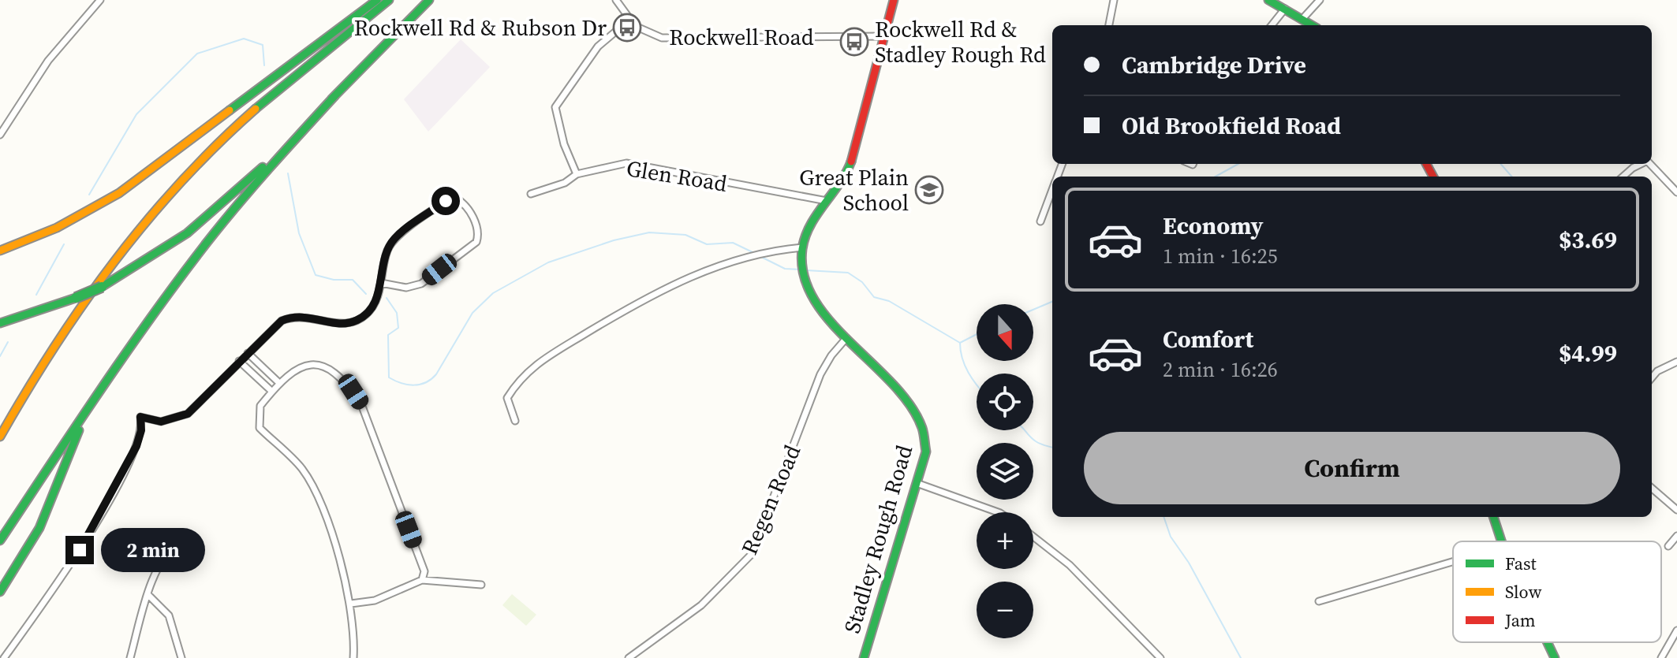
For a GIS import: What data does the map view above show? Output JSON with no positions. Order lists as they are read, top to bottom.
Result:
{
  "streets": {
    "main road": ["Stadley Rough Road"],
    "street": ["Rockwell Road", "Glen Road", "Regen Road"]
  },
  "crossings": [
    ["Rockwell Road", "Stadley Rough Road"],
    ["Glen Road", "Stadley Rough Road"],
    ["Regen Road", "Stadley Rough Road"]
  ],
  "places": {
    "bus stop": ["Rockwell Rd & Rubson Dr", "Rockwell Rd & Stadley Rough Rd"],
    "school or university": ["Great Plain School"]
  },
  "legend": ["Fast", "Slow", "Jam"],
  "north": "bottom",
  "page": {
    "banner": ["Cambridge Drive", "Old Brookfield Road"],
    "list": [
      {
        "name": "Economy",
        "note": "1 min · 16:25",
        "value": "$3.69"
      },
      {
        "name": "Comfort",
        "note": "2 min · 16:26",
        "value": "$4.99"
      }
    ],
    "map_buttons": ["+", "−"],
    "buttons": "Confirm",
    "bubble": "2 min"
  }
}
